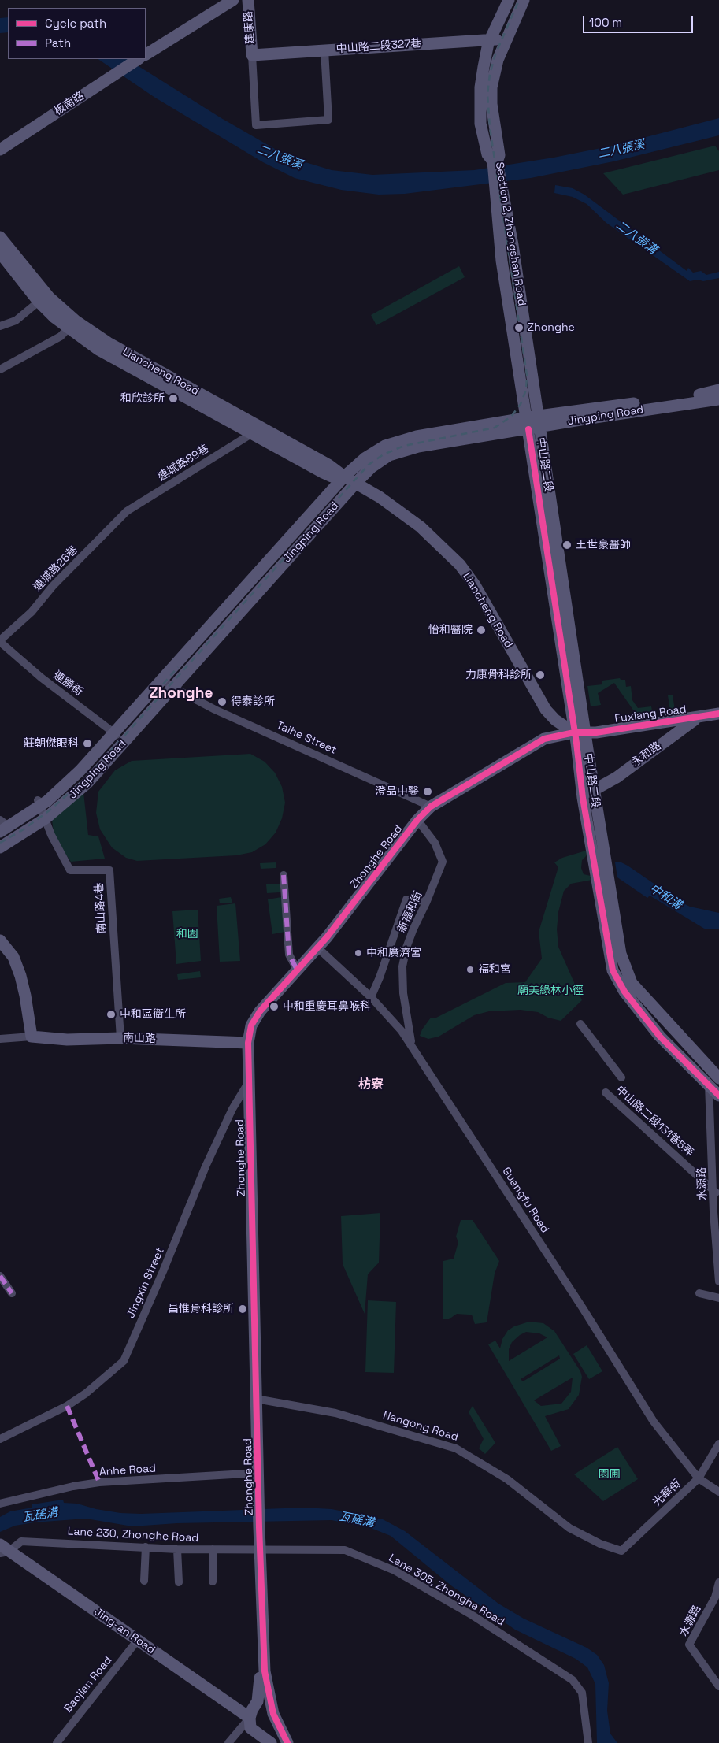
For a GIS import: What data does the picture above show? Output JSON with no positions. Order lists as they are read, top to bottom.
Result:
{
  "streets": {
    "street": [
      "建康路",
      "中山路二段327巷",
      "板南路",
      "Section 2, Zhongshan Road",
      "Liancheng Road",
      "Jingping Road",
      "連城路89巷",
      "中山路二段",
      "連城路26巷",
      "連勝街",
      "Fuxiang Road",
      "Taihe Street",
      "永和路",
      "Zhonghe Road",
      "南山路4巷",
      "新福和街",
      "南山路",
      "中山路二段131巷5弄",
      "水源路",
      "Guangfu Road",
      "Jingxin Street",
      "Nangong Road",
      "Anhe Road",
      "光華街",
      "Lane 230, Zhonghe Road",
      "Lane 305, Zhonghe Road",
      "Jing-an Road",
      "Baojian Road"
    ]
  },
  "crossings": [
    ["建康路", "中山路二段327巷"],
    ["中山路二段327巷", "Section 2, Zhongshan Road"],
    ["Section 2, Zhongshan Road", "Jingping Road"],
    ["Section 2, Zhongshan Road", "中山路二段"],
    ["Liancheng Road", "Jingping Road"],
    ["Liancheng Road", "連城路89巷"],
    ["Liancheng Road", "中山路二段"],
    ["Liancheng Road", "Fuxiang Road"],
    ["Liancheng Road", "Zhonghe Road"],
    ["Jingping Road", "中山路二段"],
    ["Jingping Road", "連勝街"],
    ["Jingping Road", "Taihe Street"],
    ["Jingping Road", "南山路4巷"],
    ["連城路89巷", "連城路26巷"],
    ["中山路二段", "Fuxiang Road"],
    ["中山路二段", "永和路"],
    ["中山路二段", "Zhonghe Road"],
    ["中山路二段", "水源路"],
    ["連城路26巷", "連勝街"],
    ["Fuxiang Road", "永和路"],
    ["Fuxiang Road", "Zhonghe Road"],
    ["Taihe Street", "Zhonghe Road"],
    ["Zhonghe Road", "新福和街"],
    ["Zhonghe Road", "南山路"],
    ["Zhonghe Road", "Guangfu Road"],
    ["Zhonghe Road", "Jingxin Street"],
    ["Zhonghe Road", "Nangong Road"],
    ["Zhonghe Road", "Anhe Road"],
    ["Zhonghe Road", "Lane 230, Zhonghe Road"],
    ["Zhonghe Road", "Lane 305, Zhonghe Road"],
    ["Zhonghe Road", "Jing-an Road"],
    ["南山路4巷", "南山路"],
    ["新福和街", "Guangfu Road"],
    ["中山路二段131巷5弄", "水源路"],
    ["Guangfu Road", "光華街"],
    ["Nangong Road", "光華街"],
    ["Lane 230, Zhonghe Road", "Lane 305, Zhonghe Road"],
    ["Lane 230, Zhonghe Road", "Jing-an Road"],
    ["Jing-an Road", "Baojian Road"]
  ],
  "districts": ["Zhonghe", "枋寮"],
  "water": [
    "二八張溪",
    "二八張溝",
    "中和溝",
    "瓦磘溝"
  ],
  "parks": ["和園", "廟美綠林小徑", "園圃"],
  "places": [
    "Zhonghe",
    "和欣診所",
    "王世豪醫師",
    "怡和醫院",
    "力康骨科診所",
    "得泰診所",
    "莊朝傑眼科",
    "澄品中醫",
    "中和廣濟宮",
    "福和宮",
    "中和重慶耳鼻喉科",
    "中和區衛生所",
    "昌惟骨科診所"
  ],
  "legend": ["Cycle path", "Path"],
  "scale_bar": "100 m"
}
